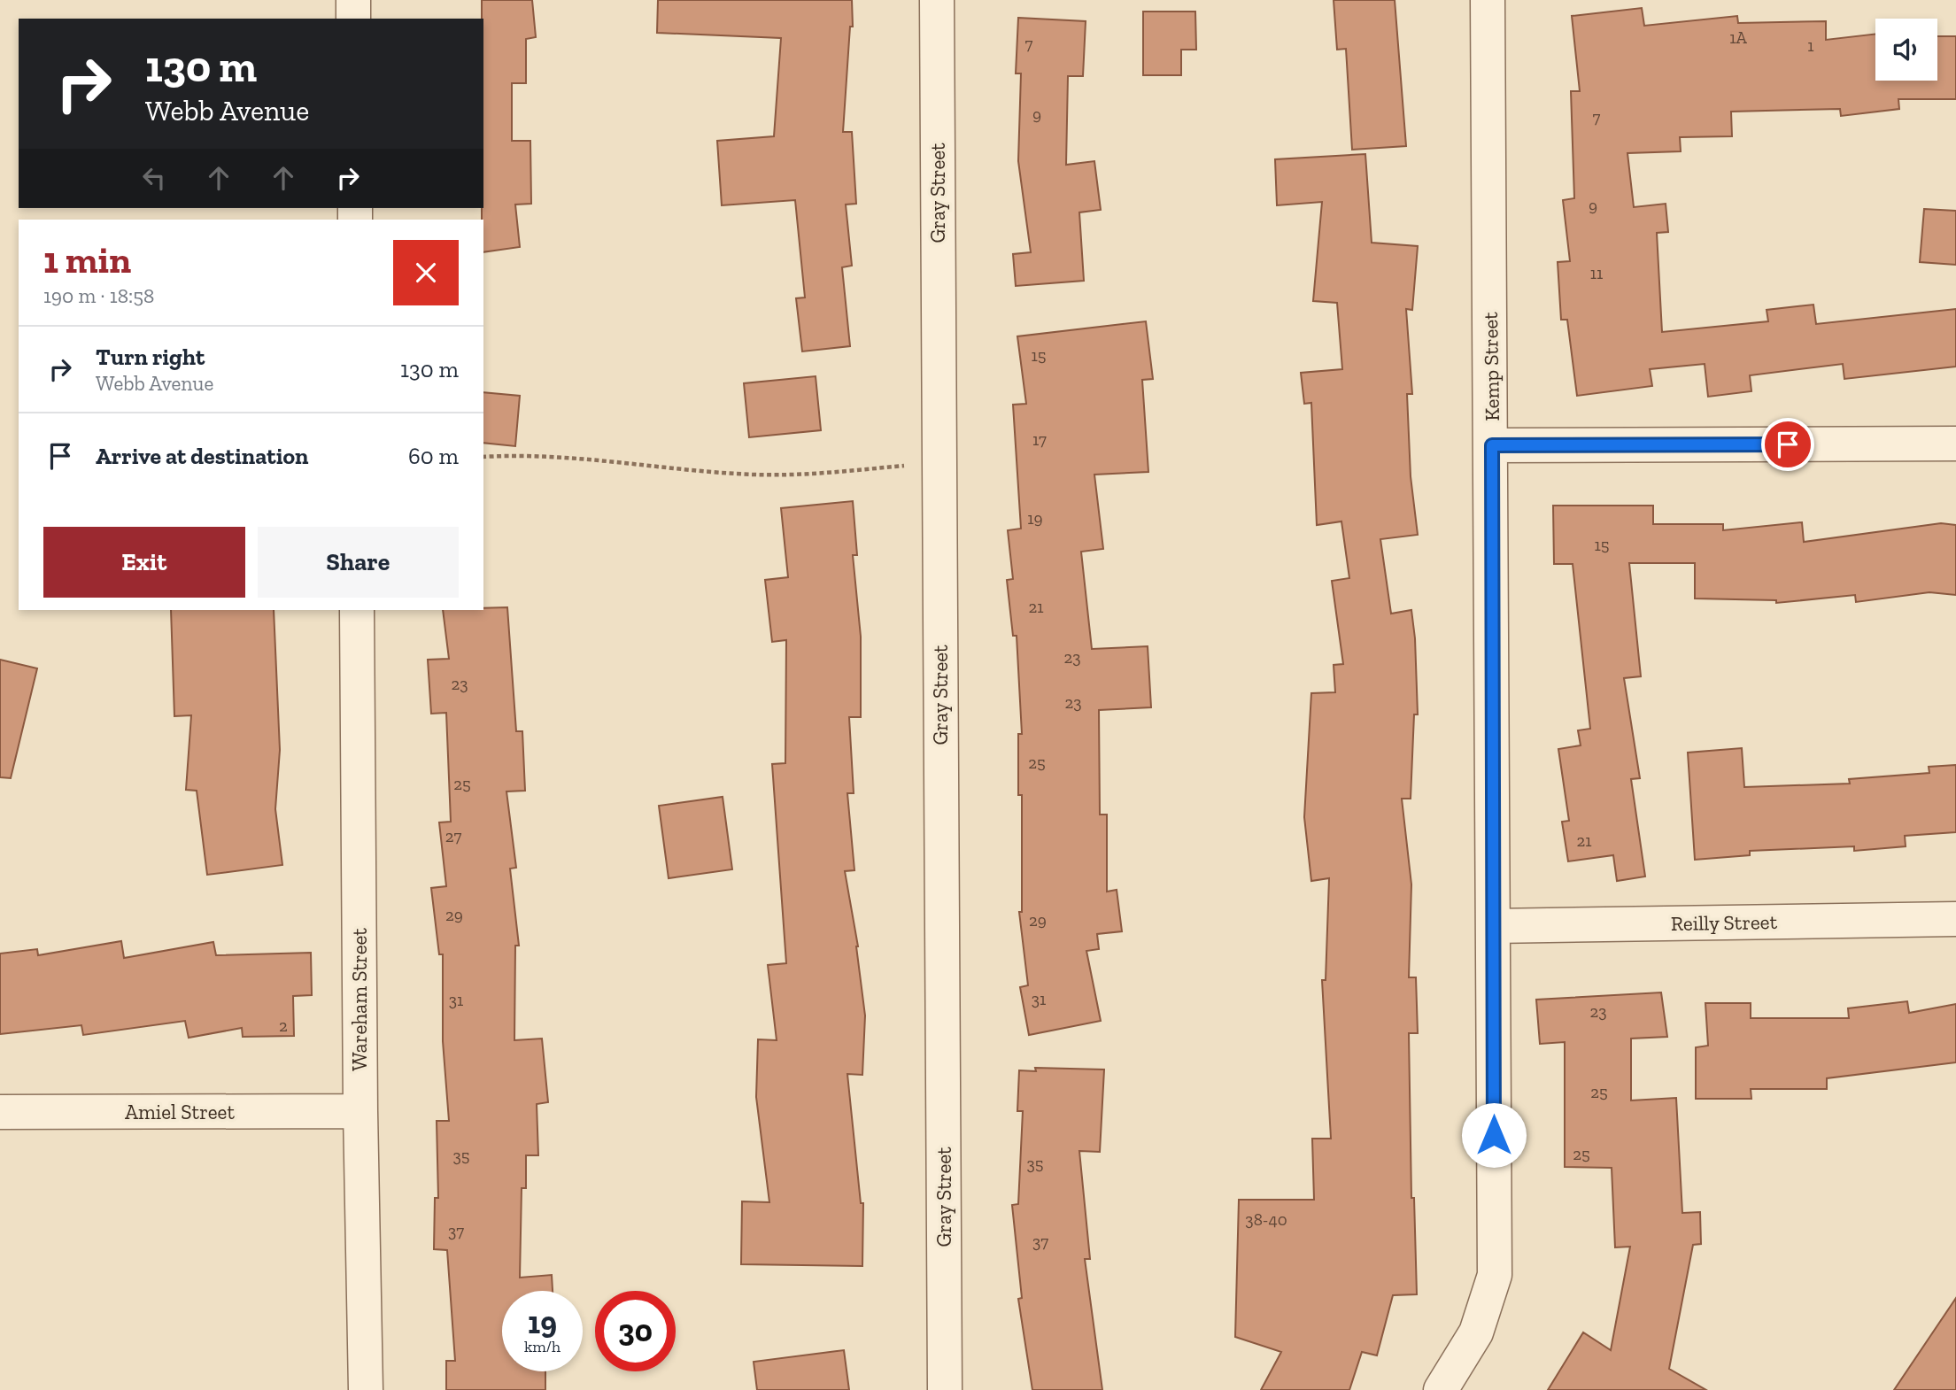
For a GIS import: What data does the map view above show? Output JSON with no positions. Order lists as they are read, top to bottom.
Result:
{
  "streets": {
    "street": [
      "Gray Street",
      "Kemp Street",
      "Reilly Street",
      "Wareham Street",
      "Amiel Street"
    ]
  },
  "crossings": [
    ["Kemp Street", "Reilly Street"],
    ["Wareham Street", "Amiel Street"]
  ],
  "house_numbers": [
    "1A",
    "7",
    "1",
    "9",
    "7",
    "9",
    "11",
    "15",
    "17",
    "19",
    "15",
    "21",
    "23",
    "23",
    "23",
    "25",
    "25",
    "27",
    "21",
    "29",
    "29",
    "31",
    "31",
    "23",
    "2",
    "25",
    "25",
    "35",
    "35",
    "38-40",
    "37",
    "37"
  ],
  "page": {
    "turn": ["130 m", "Webb Avenue"],
    "heading": ["1 min", "190 m · 18:58"],
    "list": [
      {
        "name": "Turn right",
        "note": "Webb Avenue",
        "value": "130 m"
      },
      {
        "name": "Arrive at destination",
        "value": "60 m"
      }
    ],
    "buttons": ["Exit", "Share"],
    "speed": "19 km/h",
    "limit": "30"
  }
}
